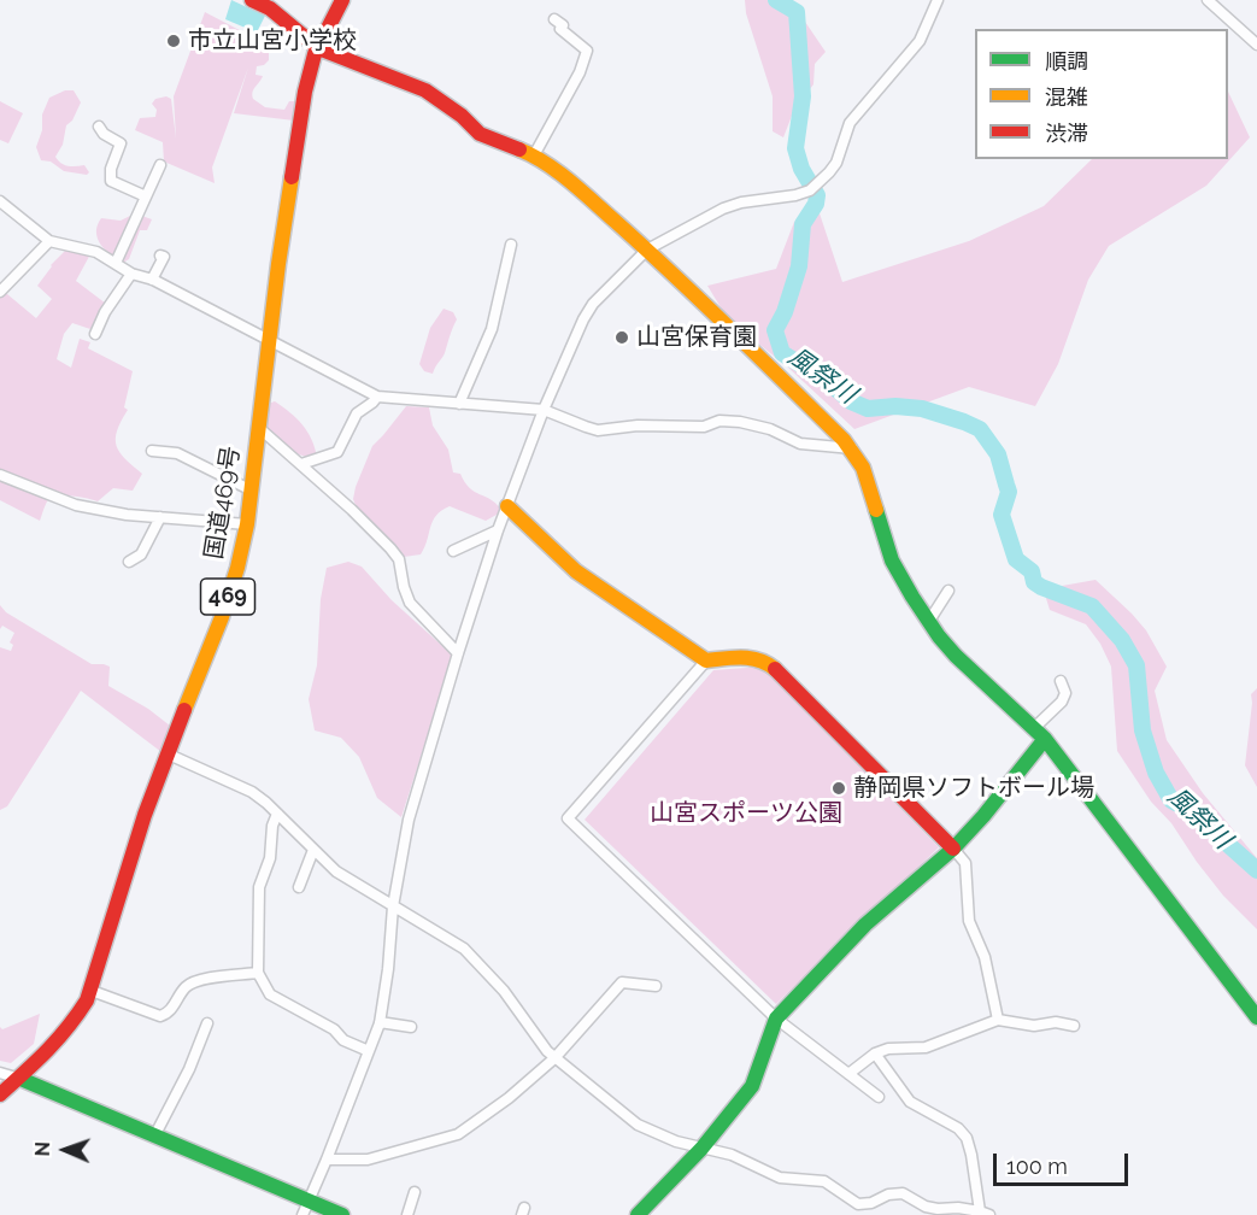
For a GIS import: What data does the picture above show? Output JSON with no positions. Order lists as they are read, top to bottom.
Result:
{
  "streets": {
    "main road": ["国道469号", "469"]
  },
  "water": ["風祭川"],
  "parks": ["山宮スポーツ公園"],
  "places": ["市立山宮小学校", "山宮保育園", "静岡県ソフトボール場"],
  "legend": ["順調", "混雑", "渋滞"],
  "scale_bar": "100 m",
  "north": "left"
}
